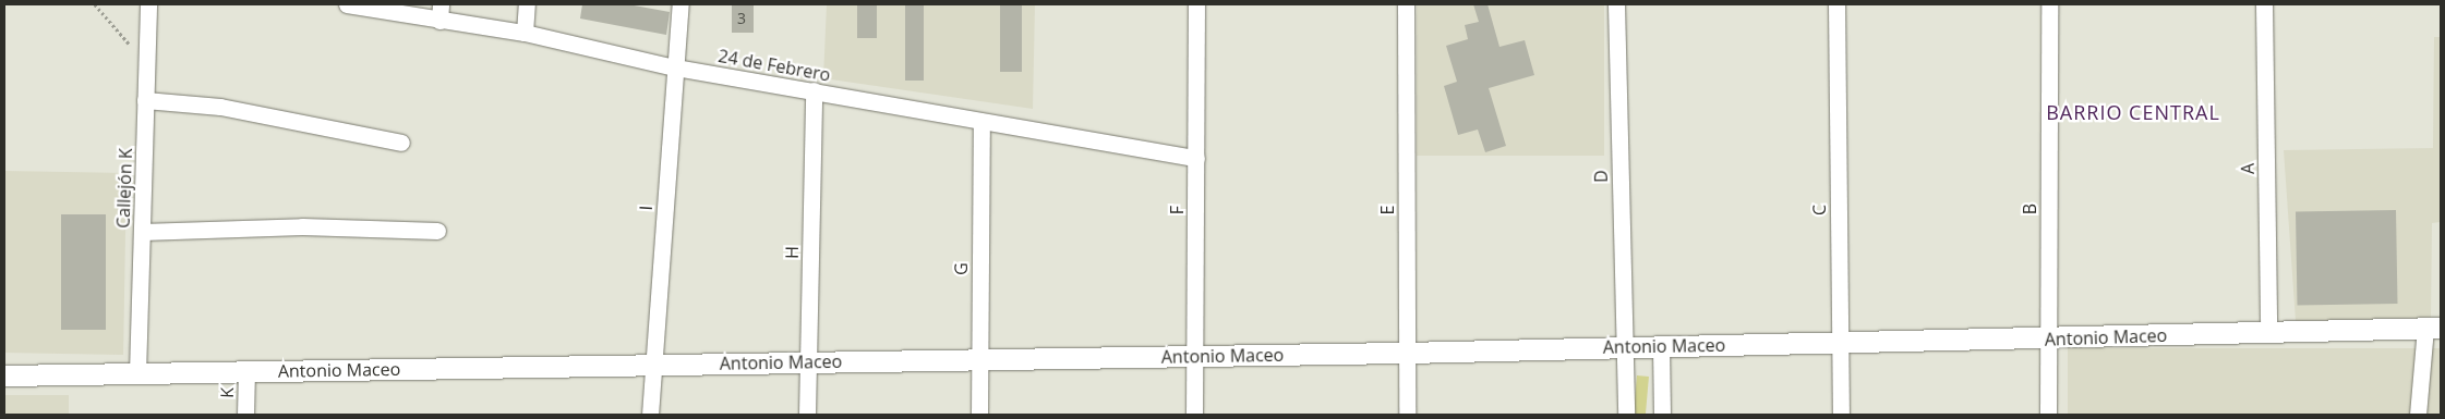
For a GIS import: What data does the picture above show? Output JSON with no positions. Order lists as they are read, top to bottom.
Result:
{
  "streets": {
    "main road": ["Antonio Maceo"],
    "street": [
      "24 de Febrero",
      "A",
      "D",
      "Callejón K",
      "I",
      "B",
      "F",
      "E",
      "C",
      "H",
      "G",
      "K"
    ]
  },
  "crossings": [
    ["24 de Febrero", "I"],
    ["24 de Febrero", "F"],
    ["24 de Febrero", "H"],
    ["24 de Febrero", "G"],
    ["A", "Antonio Maceo"],
    ["D", "Antonio Maceo"],
    ["Callejón K", "Antonio Maceo"],
    ["I", "Antonio Maceo"],
    ["B", "Antonio Maceo"],
    ["F", "Antonio Maceo"],
    ["E", "Antonio Maceo"],
    ["C", "Antonio Maceo"],
    ["H", "Antonio Maceo"],
    ["G", "Antonio Maceo"],
    ["Antonio Maceo", "K"]
  ],
  "districts": ["BARRIO CENTRAL"],
  "house_numbers": ["3"]
}
